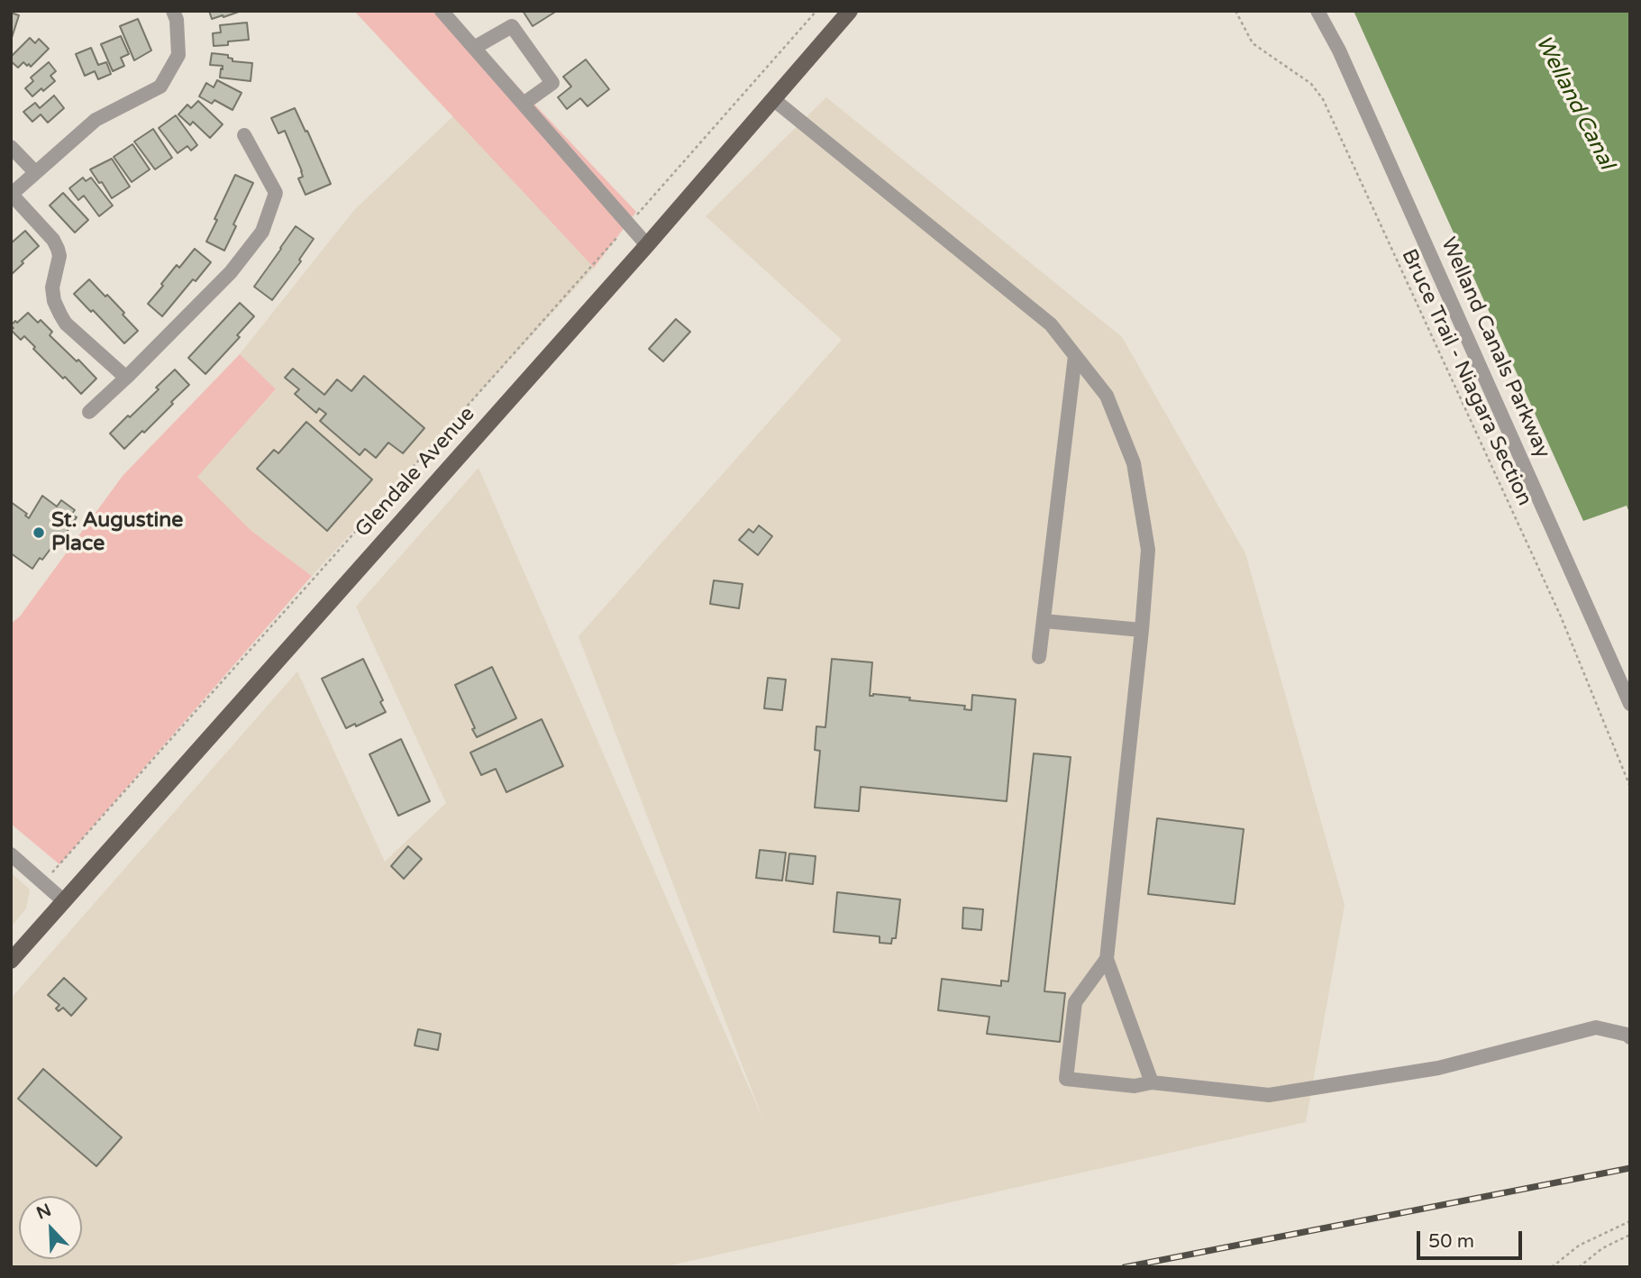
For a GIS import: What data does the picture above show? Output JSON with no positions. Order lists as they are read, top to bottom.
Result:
{
  "streets": {
    "main road": ["Glendale Avenue"],
    "street": ["Welland Canals Parkway"],
    "path": ["Bruce Trail - Niagara Section"]
  },
  "water": ["Welland Canal"],
  "places": ["St. Augustine Place"],
  "scale_bar": "50 m",
  "north": "top left"
}
